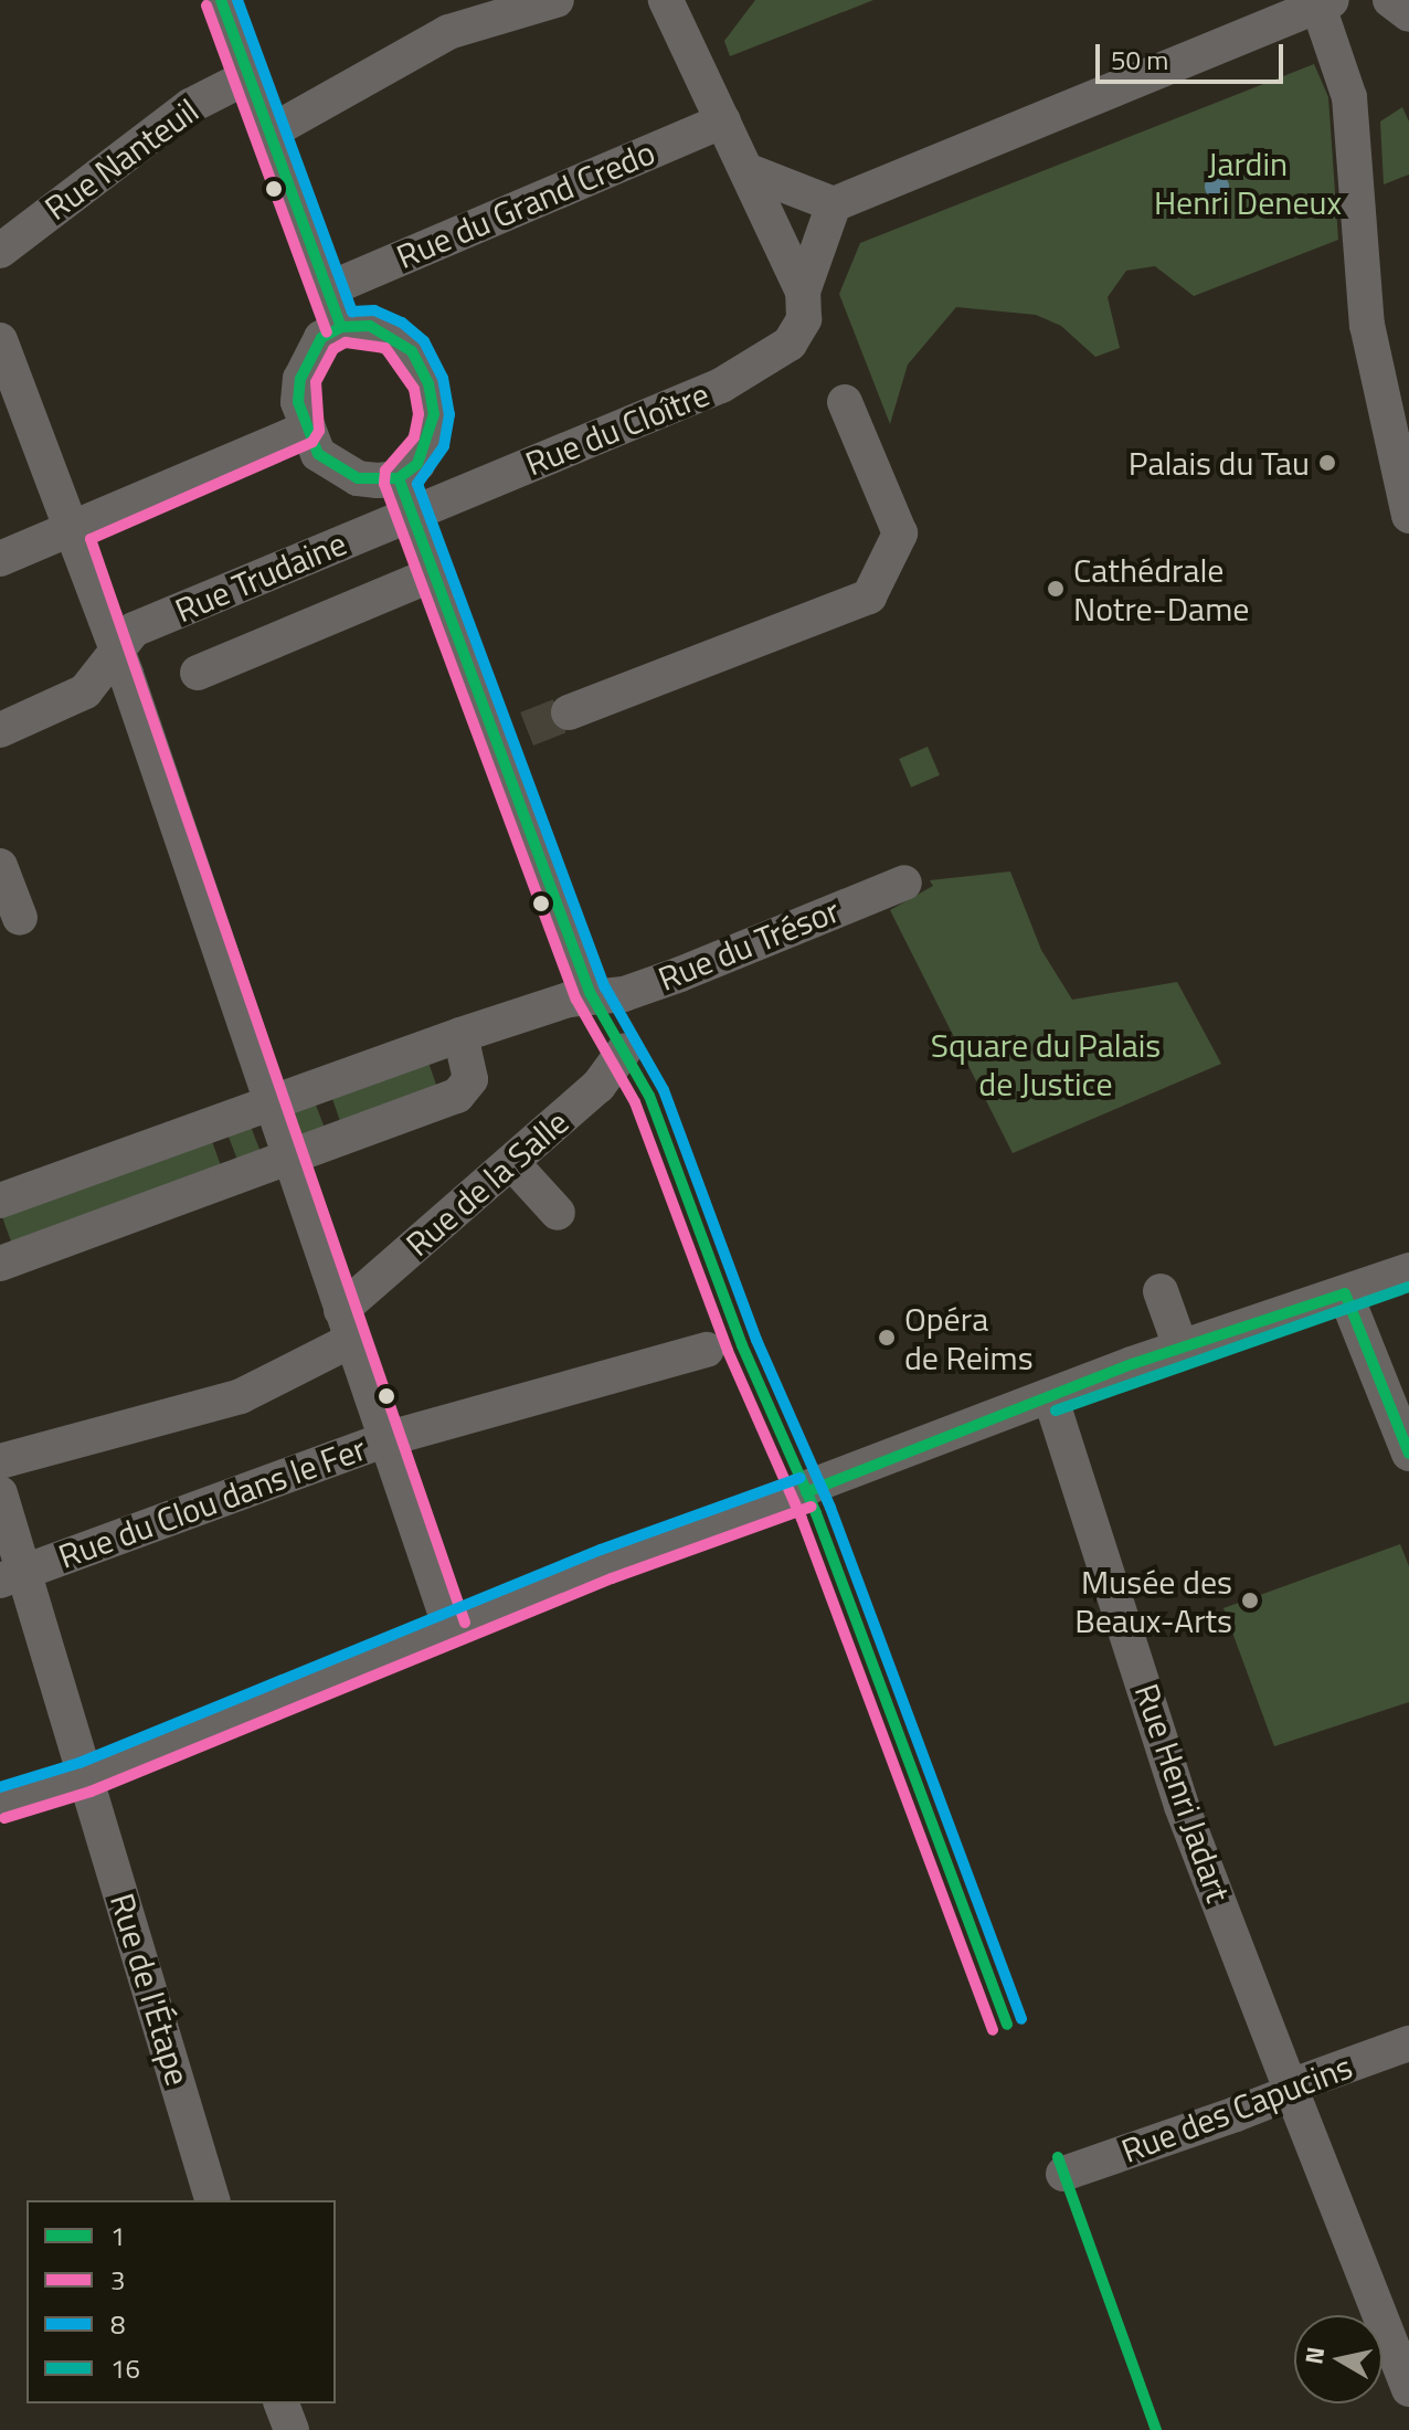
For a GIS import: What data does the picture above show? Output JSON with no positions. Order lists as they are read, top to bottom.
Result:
{
  "streets": {
    "street": [
      "Rue Nanteuil",
      "Rue du Grand Credo",
      "Rue du Cloître",
      "Rue Trudaine",
      "Rue du Trésor",
      "Rue de la Salle",
      "Rue du Clou dans le Fer",
      "Rue Henri Jadart",
      "Rue de l'Étape",
      "Rue des Capucins"
    ]
  },
  "crossings": [
    ["Rue du Cloître", "Rue Trudaine"],
    ["Rue du Clou dans le Fer", "Rue de l'Étape"],
    ["Rue Henri Jadart", "Rue des Capucins"]
  ],
  "parks": ["Jardin Henri Deneux", "Square du Palais de Justice"],
  "places": [
    "Palais du Tau",
    "Cathédrale Notre-Dame",
    "Opéra de Reims",
    "Musée des Beaux-Arts"
  ],
  "lines": [
    "transit line 1",
    "transit line 8",
    "transit line 3",
    "transit line 16"
  ],
  "legend": [
    "1",
    "3",
    "8",
    "16"
  ],
  "scale_bar": "50 m",
  "north": "left"
}
